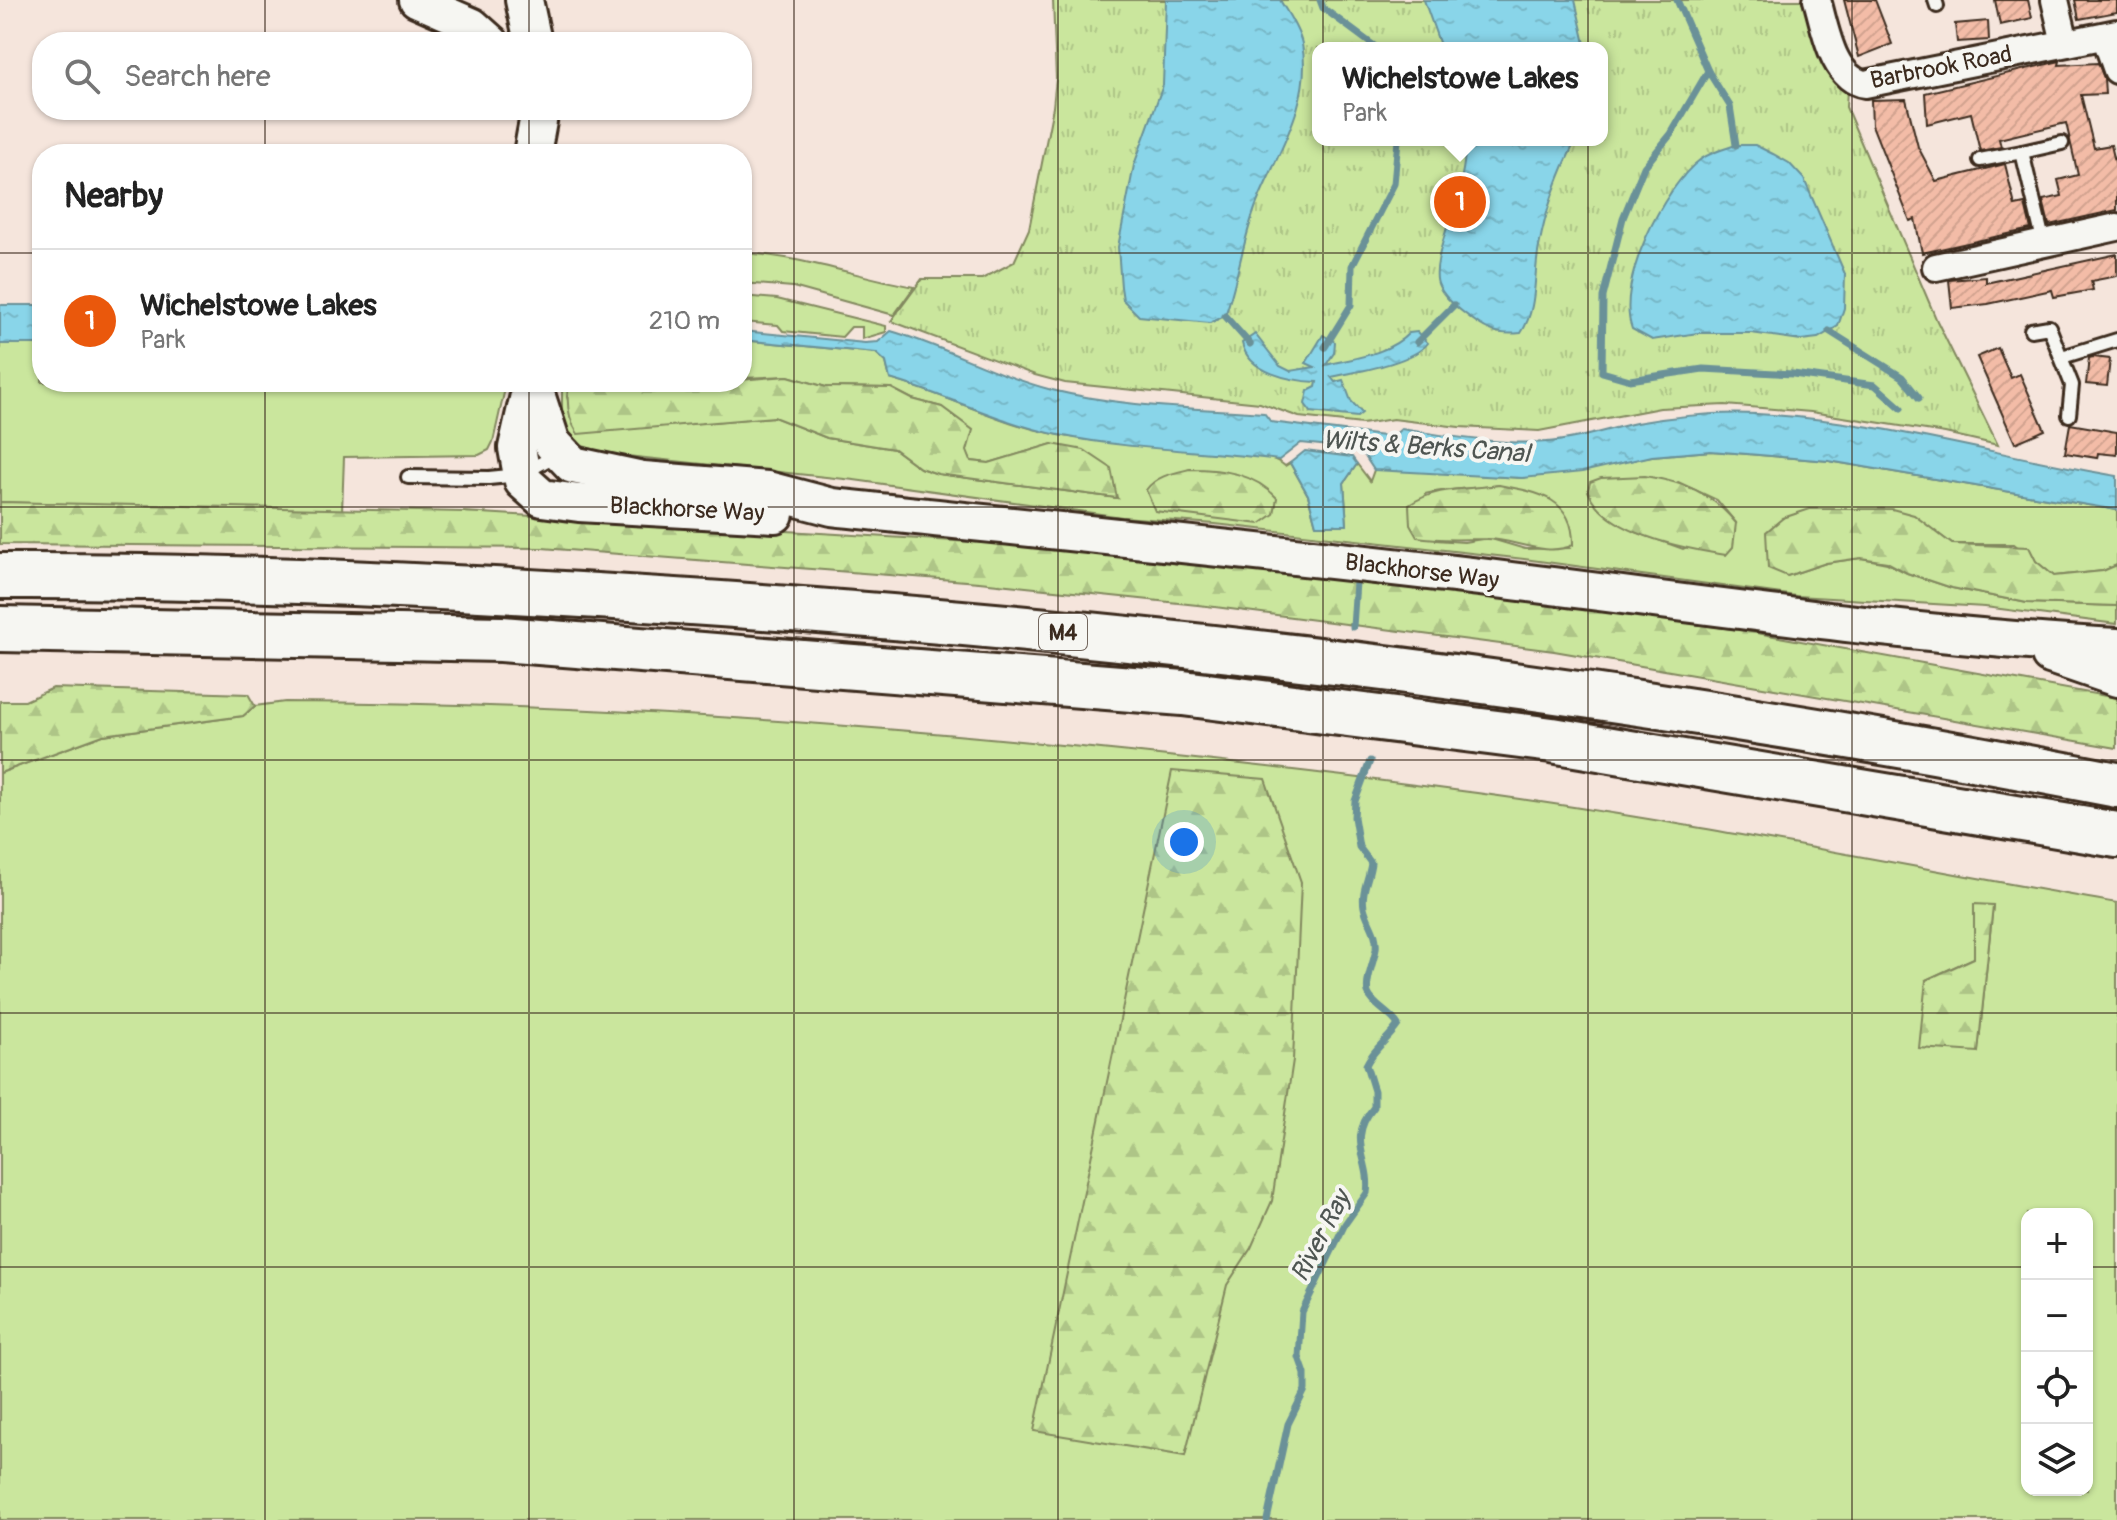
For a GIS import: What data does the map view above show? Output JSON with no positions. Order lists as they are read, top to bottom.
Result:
{
  "streets": {
    "highway": ["M4"],
    "main road": ["Blackhorse Way"],
    "street": ["Barbrook Road"]
  },
  "water": ["Wilts & Berks Canal", "River Ray"],
  "page": {
    "search": "Search here",
    "popup": ["Wichelstowe Lakes", "Park"],
    "heading": "Nearby",
    "pins": "1",
    "list": [
      {
        "mark": "1",
        "name": "Wichelstowe Lakes",
        "note": "Park",
        "value": "210 m"
      }
    ],
    "map_buttons": ["+", "−"]
  }
}
